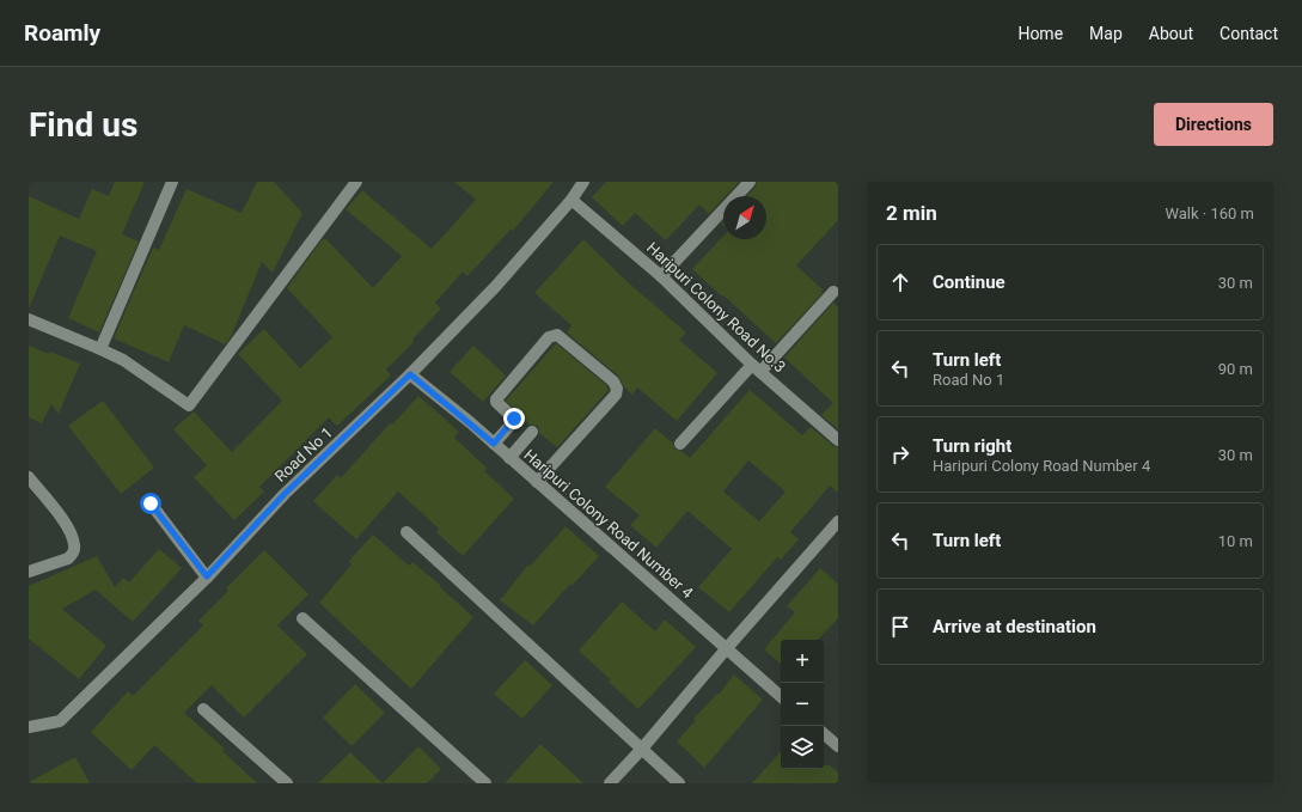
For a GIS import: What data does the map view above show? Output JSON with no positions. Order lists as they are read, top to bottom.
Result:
{
  "streets": {
    "street": ["Haripuri Colony Road No.3", "Road No 1", "Haripuri Colony Road Number 4"]
  },
  "crossings": [
    ["Haripuri Colony Road No.3", "Road No 1"],
    ["Road No 1", "Haripuri Colony Road Number 4"]
  ],
  "north": "top right",
  "page": {
    "header": "Roamly",
    "nav": [
      "Home",
      "Map",
      "About",
      "Contact"
    ],
    "buttons": "Directions",
    "title": "Find us",
    "heading": ["2 min", "Walk · 160 m"],
    "list": [
      ["Continue", "30 m"],
      ["Turn left", "Road No 1", "90 m"],
      ["Turn right", "Haripuri Colony Road Number 4", "30 m"],
      ["Turn left", "10 m"],
      "Arrive at destination"
    ],
    "map_buttons": ["+", "−"]
  }
}
